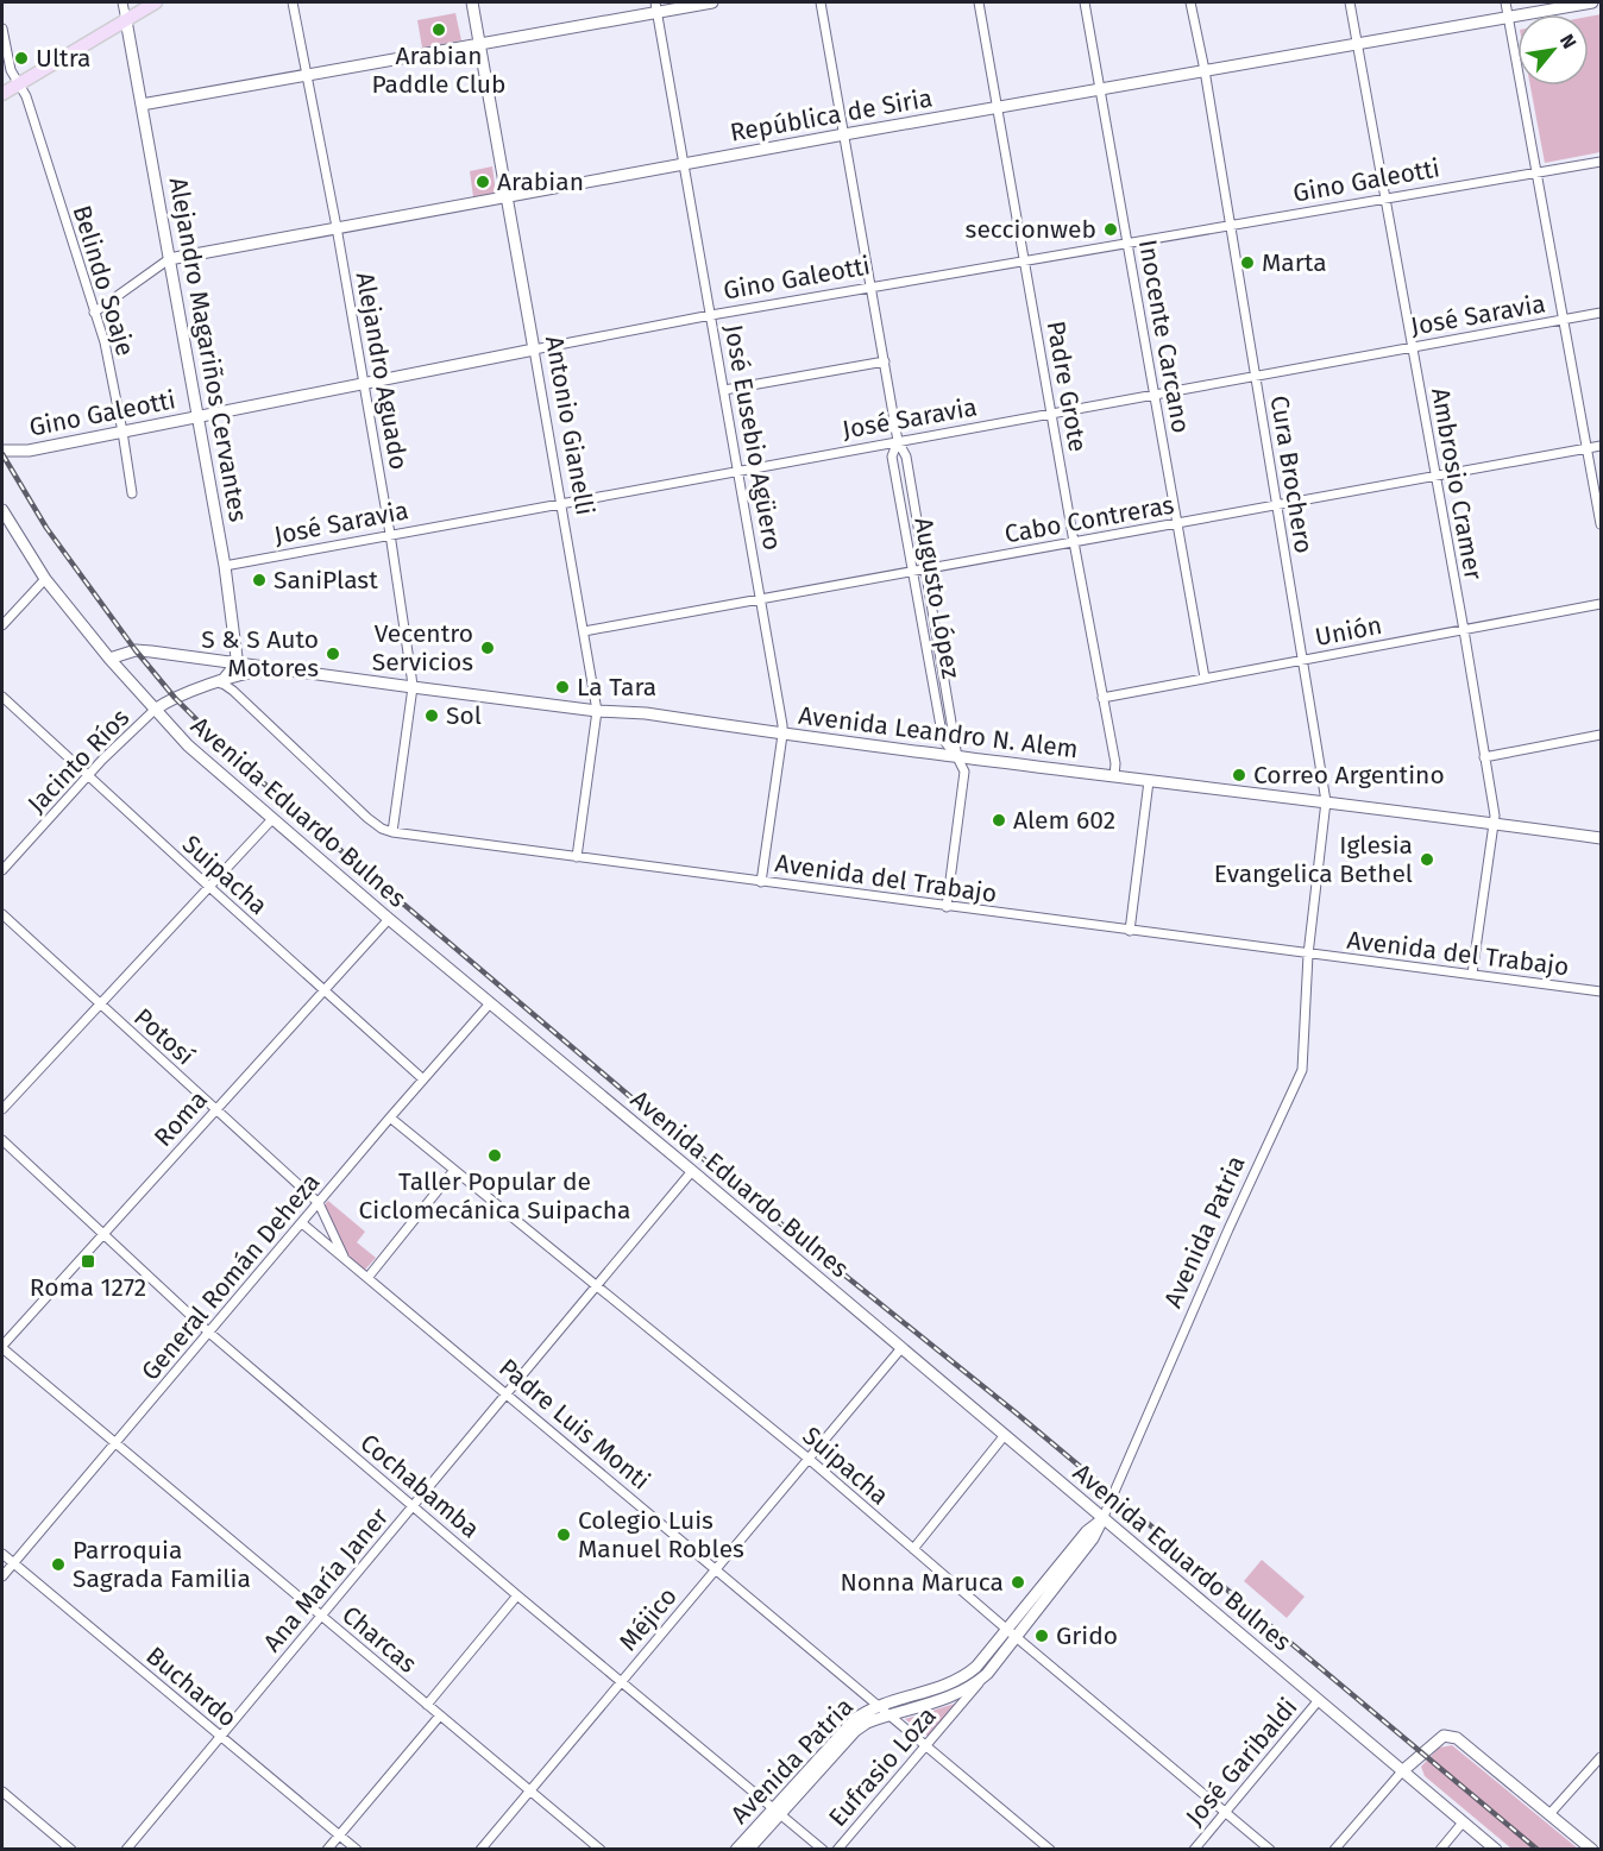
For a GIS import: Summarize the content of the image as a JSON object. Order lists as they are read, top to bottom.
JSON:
{
  "streets": {
    "main road": [
      "República de Siria",
      "Gino Galeotti",
      "Alejandro Magariños Cervantes",
      "Antonio Gianelli",
      "Avenida Leandro N. Alem",
      "Avenida Eduardo Bulnes",
      "Avenida Patria"
    ],
    "street": [
      "Belindo Soaje",
      "José Saravia",
      "Inocente Carcano",
      "Alejandro Aguado",
      "Padre Grote",
      "José Eusebio Agüero",
      "Cura Brochero",
      "Ambrosio Cramer",
      "Cabo Contreras",
      "Augusto López",
      "Unión",
      "Jacinto Ríos",
      "Suipacha",
      "Avenida del Trabajo",
      "Potosí",
      "Roma",
      "General Román Deheza",
      "Padre Luis Monti",
      "Cochabamba",
      "Ana María Janer",
      "Méjico",
      "Charcas",
      "Buchardo",
      "José Garibaldi",
      "Eufrasio Loza"
    ]
  },
  "crossings": [
    ["República de Siria", "Belindo Soaje"],
    ["República de Siria", "Inocente Carcano"],
    ["República de Siria", "Alejandro Magariños Cervantes"],
    ["República de Siria", "Alejandro Aguado"],
    ["República de Siria", "Padre Grote"],
    ["República de Siria", "Antonio Gianelli"],
    ["República de Siria", "José Eusebio Agüero"],
    ["República de Siria", "Cura Brochero"],
    ["República de Siria", "Ambrosio Cramer"],
    ["República de Siria", "Augusto López"],
    ["Gino Galeotti", "Belindo Soaje"],
    ["Gino Galeotti", "Inocente Carcano"],
    ["Gino Galeotti", "Alejandro Magariños Cervantes"],
    ["Gino Galeotti", "Alejandro Aguado"],
    ["Gino Galeotti", "Padre Grote"],
    ["Gino Galeotti", "Antonio Gianelli"],
    ["Gino Galeotti", "José Eusebio Agüero"],
    ["Gino Galeotti", "Cura Brochero"],
    ["Gino Galeotti", "Ambrosio Cramer"],
    ["Gino Galeotti", "Augusto López"],
    ["José Saravia", "Inocente Carcano"],
    ["José Saravia", "Alejandro Magariños Cervantes"],
    ["José Saravia", "Alejandro Aguado"],
    ["José Saravia", "Padre Grote"],
    ["José Saravia", "Antonio Gianelli"],
    ["José Saravia", "José Eusebio Agüero"],
    ["José Saravia", "Cura Brochero"],
    ["José Saravia", "Ambrosio Cramer"],
    ["José Saravia", "Augusto López"],
    ["Inocente Carcano", "Cabo Contreras"],
    ["Inocente Carcano", "Unión"],
    ["Alejandro Magariños Cervantes", "Avenida Leandro N. Alem"],
    ["Alejandro Aguado", "Avenida Leandro N. Alem"],
    ["Alejandro Aguado", "Avenida del Trabajo"],
    ["Padre Grote", "Cabo Contreras"],
    ["Padre Grote", "Unión"],
    ["Padre Grote", "Avenida Leandro N. Alem"],
    ["Antonio Gianelli", "Cabo Contreras"],
    ["Antonio Gianelli", "Avenida Leandro N. Alem"],
    ["Antonio Gianelli", "Avenida del Trabajo"],
    ["José Eusebio Agüero", "Cabo Contreras"],
    ["José Eusebio Agüero", "Avenida Leandro N. Alem"],
    ["José Eusebio Agüero", "Avenida del Trabajo"],
    ["Cura Brochero", "Cabo Contreras"],
    ["Cura Brochero", "Unión"],
    ["Cura Brochero", "Avenida Leandro N. Alem"],
    ["Cura Brochero", "Avenida del Trabajo"],
    ["Cura Brochero", "Avenida Patria"],
    ["Ambrosio Cramer", "Cabo Contreras"],
    ["Ambrosio Cramer", "Unión"],
    ["Ambrosio Cramer", "Avenida Leandro N. Alem"],
    ["Ambrosio Cramer", "Avenida del Trabajo"],
    ["Cabo Contreras", "Augusto López"],
    ["Augusto López", "Avenida Leandro N. Alem"],
    ["Augusto López", "Avenida del Trabajo"],
    ["Avenida Leandro N. Alem", "Jacinto Ríos"],
    ["Avenida Leandro N. Alem", "Avenida Eduardo Bulnes"],
    ["Avenida Leandro N. Alem", "Avenida del Trabajo"],
    ["Jacinto Ríos", "Avenida Eduardo Bulnes"],
    ["Jacinto Ríos", "Suipacha"],
    ["Avenida Eduardo Bulnes", "Roma"],
    ["Avenida Eduardo Bulnes", "Avenida Patria"],
    ["Avenida Eduardo Bulnes", "General Román Deheza"],
    ["Avenida Eduardo Bulnes", "Ana María Janer"],
    ["Avenida Eduardo Bulnes", "Méjico"],
    ["Avenida Eduardo Bulnes", "José Garibaldi"],
    ["Suipacha", "Roma"],
    ["Suipacha", "Avenida Patria"],
    ["Suipacha", "General Román Deheza"],
    ["Suipacha", "Ana María Janer"],
    ["Suipacha", "Méjico"],
    ["Suipacha", "José Garibaldi"],
    ["Avenida del Trabajo", "Avenida Patria"],
    ["Potosí", "Roma"],
    ["Potosí", "General Román Deheza"],
    ["Potosí", "Padre Luis Monti"],
    ["Roma", "Cochabamba"],
    ["Roma", "Charcas"],
    ["Avenida Patria", "Padre Luis Monti"],
    ["Avenida Patria", "Cochabamba"],
    ["Avenida Patria", "Eufrasio Loza"],
    ["General Román Deheza", "Padre Luis Monti"],
    ["General Román Deheza", "Cochabamba"],
    ["General Román Deheza", "Charcas"],
    ["General Román Deheza", "Buchardo"],
    ["Padre Luis Monti", "Ana María Janer"],
    ["Padre Luis Monti", "Méjico"],
    ["Padre Luis Monti", "Eufrasio Loza"],
    ["Cochabamba", "Ana María Janer"],
    ["Cochabamba", "Méjico"],
    ["Ana María Janer", "Charcas"],
    ["Ana María Janer", "Buchardo"],
    ["Méjico", "Charcas"]
  ],
  "places": {
    "other": [
      "Arabian Paddle Club",
      "Ultra",
      "Arabian",
      "seccionweb",
      "Marta",
      "SaniPlast",
      "Vecentro Servicios",
      "S & S Auto Motores",
      "La Tara",
      "Sol",
      "Correo Argentino",
      "Alem 602",
      "Iglesia Evangelica Bethel",
      "Taller Popular de Ciclomecánica Suipacha",
      "Colegio Luis Manuel Robles",
      "Parroquia Sagrada Familia",
      "Nonna Maruca",
      "Grido"
    ],
    "transit": ["Roma 1272"]
  },
  "north": "top right"
}
